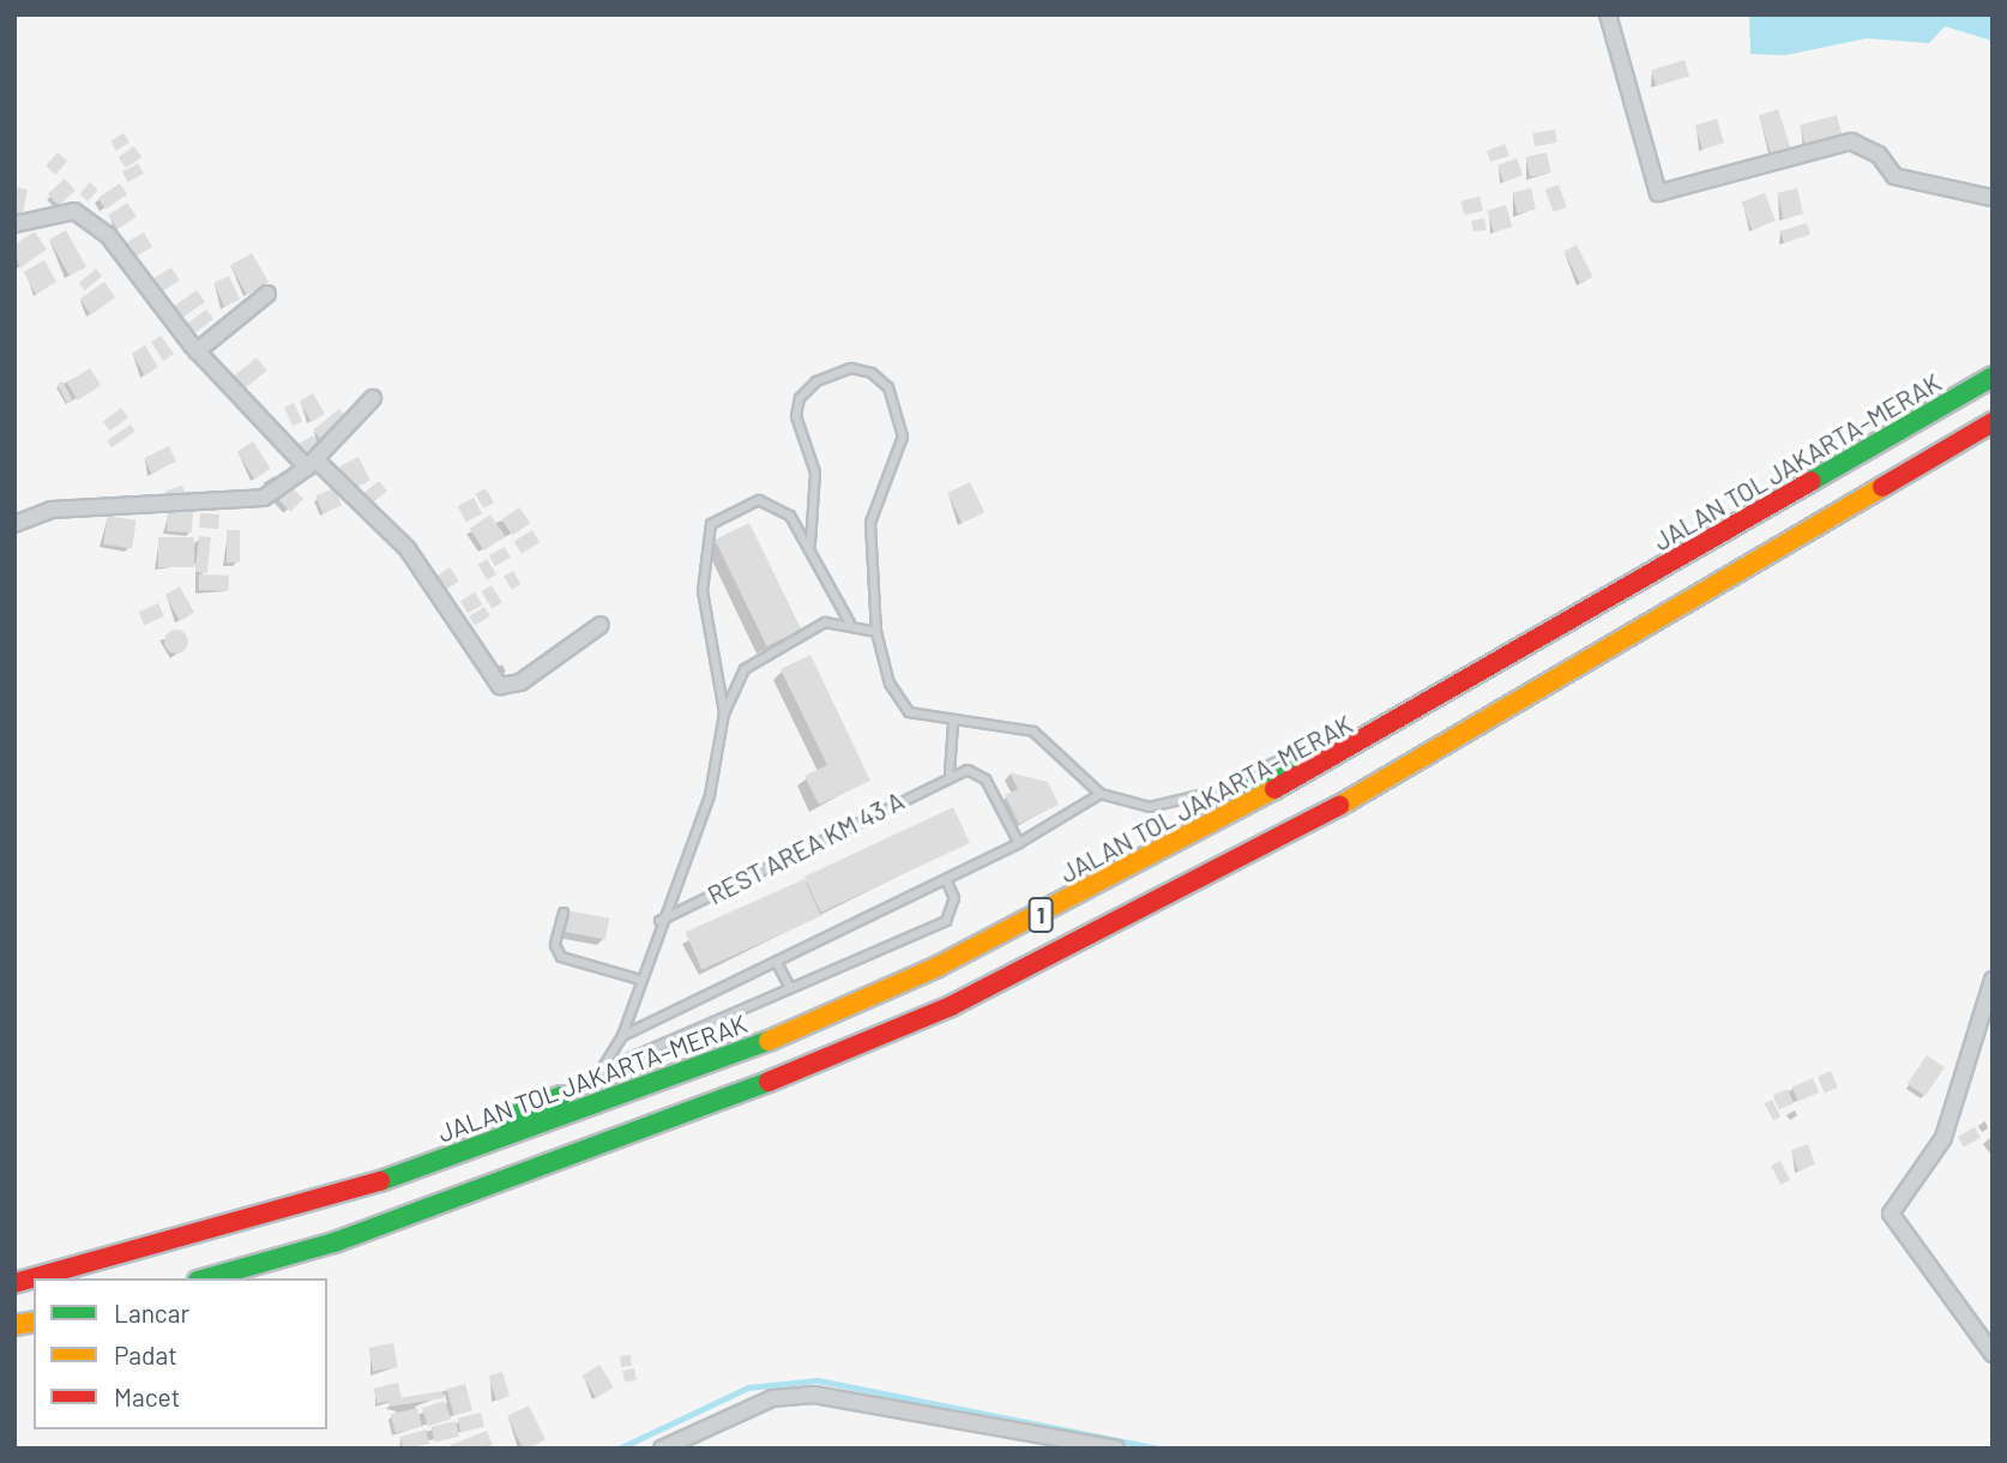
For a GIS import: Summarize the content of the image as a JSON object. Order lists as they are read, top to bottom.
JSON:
{
  "streets": {
    "highway": ["JALAN TOL JAKARTA–MERAK", "1"],
    "lane": ["REST AREA KM 43 A"]
  },
  "legend": ["Lancar", "Padat", "Macet"]
}
